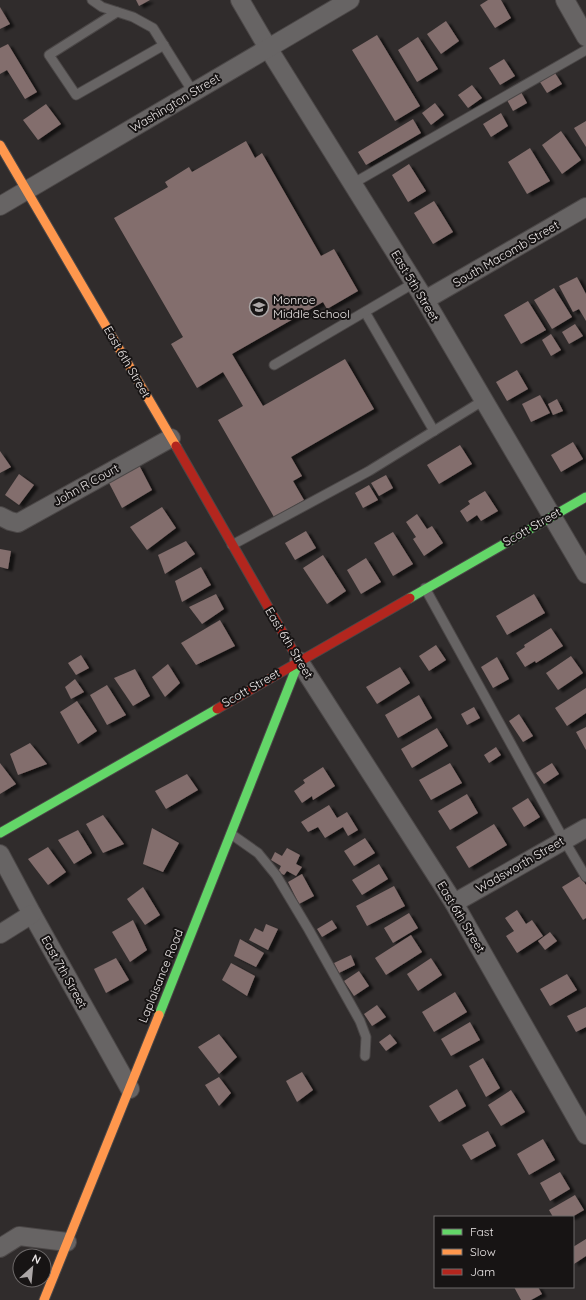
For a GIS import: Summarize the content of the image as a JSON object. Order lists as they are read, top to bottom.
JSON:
{
  "streets": {
    "street": [
      "Washington Street",
      "South Macomb Street",
      "East 5th Street",
      "East 6th Street",
      "John R Court",
      "Scott Street",
      "Wadsworth Street",
      "East 7th Street",
      "Laplaisance Road"
    ]
  },
  "crossings": [
    ["Washington Street", "East 5th Street"],
    ["Washington Street", "East 6th Street"],
    ["South Macomb Street", "East 5th Street"],
    ["East 5th Street", "Scott Street"],
    ["East 6th Street", "John R Court"],
    ["East 6th Street", "Scott Street"],
    ["East 6th Street", "Wadsworth Street"],
    ["East 6th Street", "Laplaisance Road"],
    ["Scott Street", "Laplaisance Road"],
    ["East 7th Street", "Laplaisance Road"]
  ],
  "places": {
    "school or university": ["Monroe Middle School"]
  },
  "legend": ["Fast", "Slow", "Jam"],
  "north": "top right"
}
